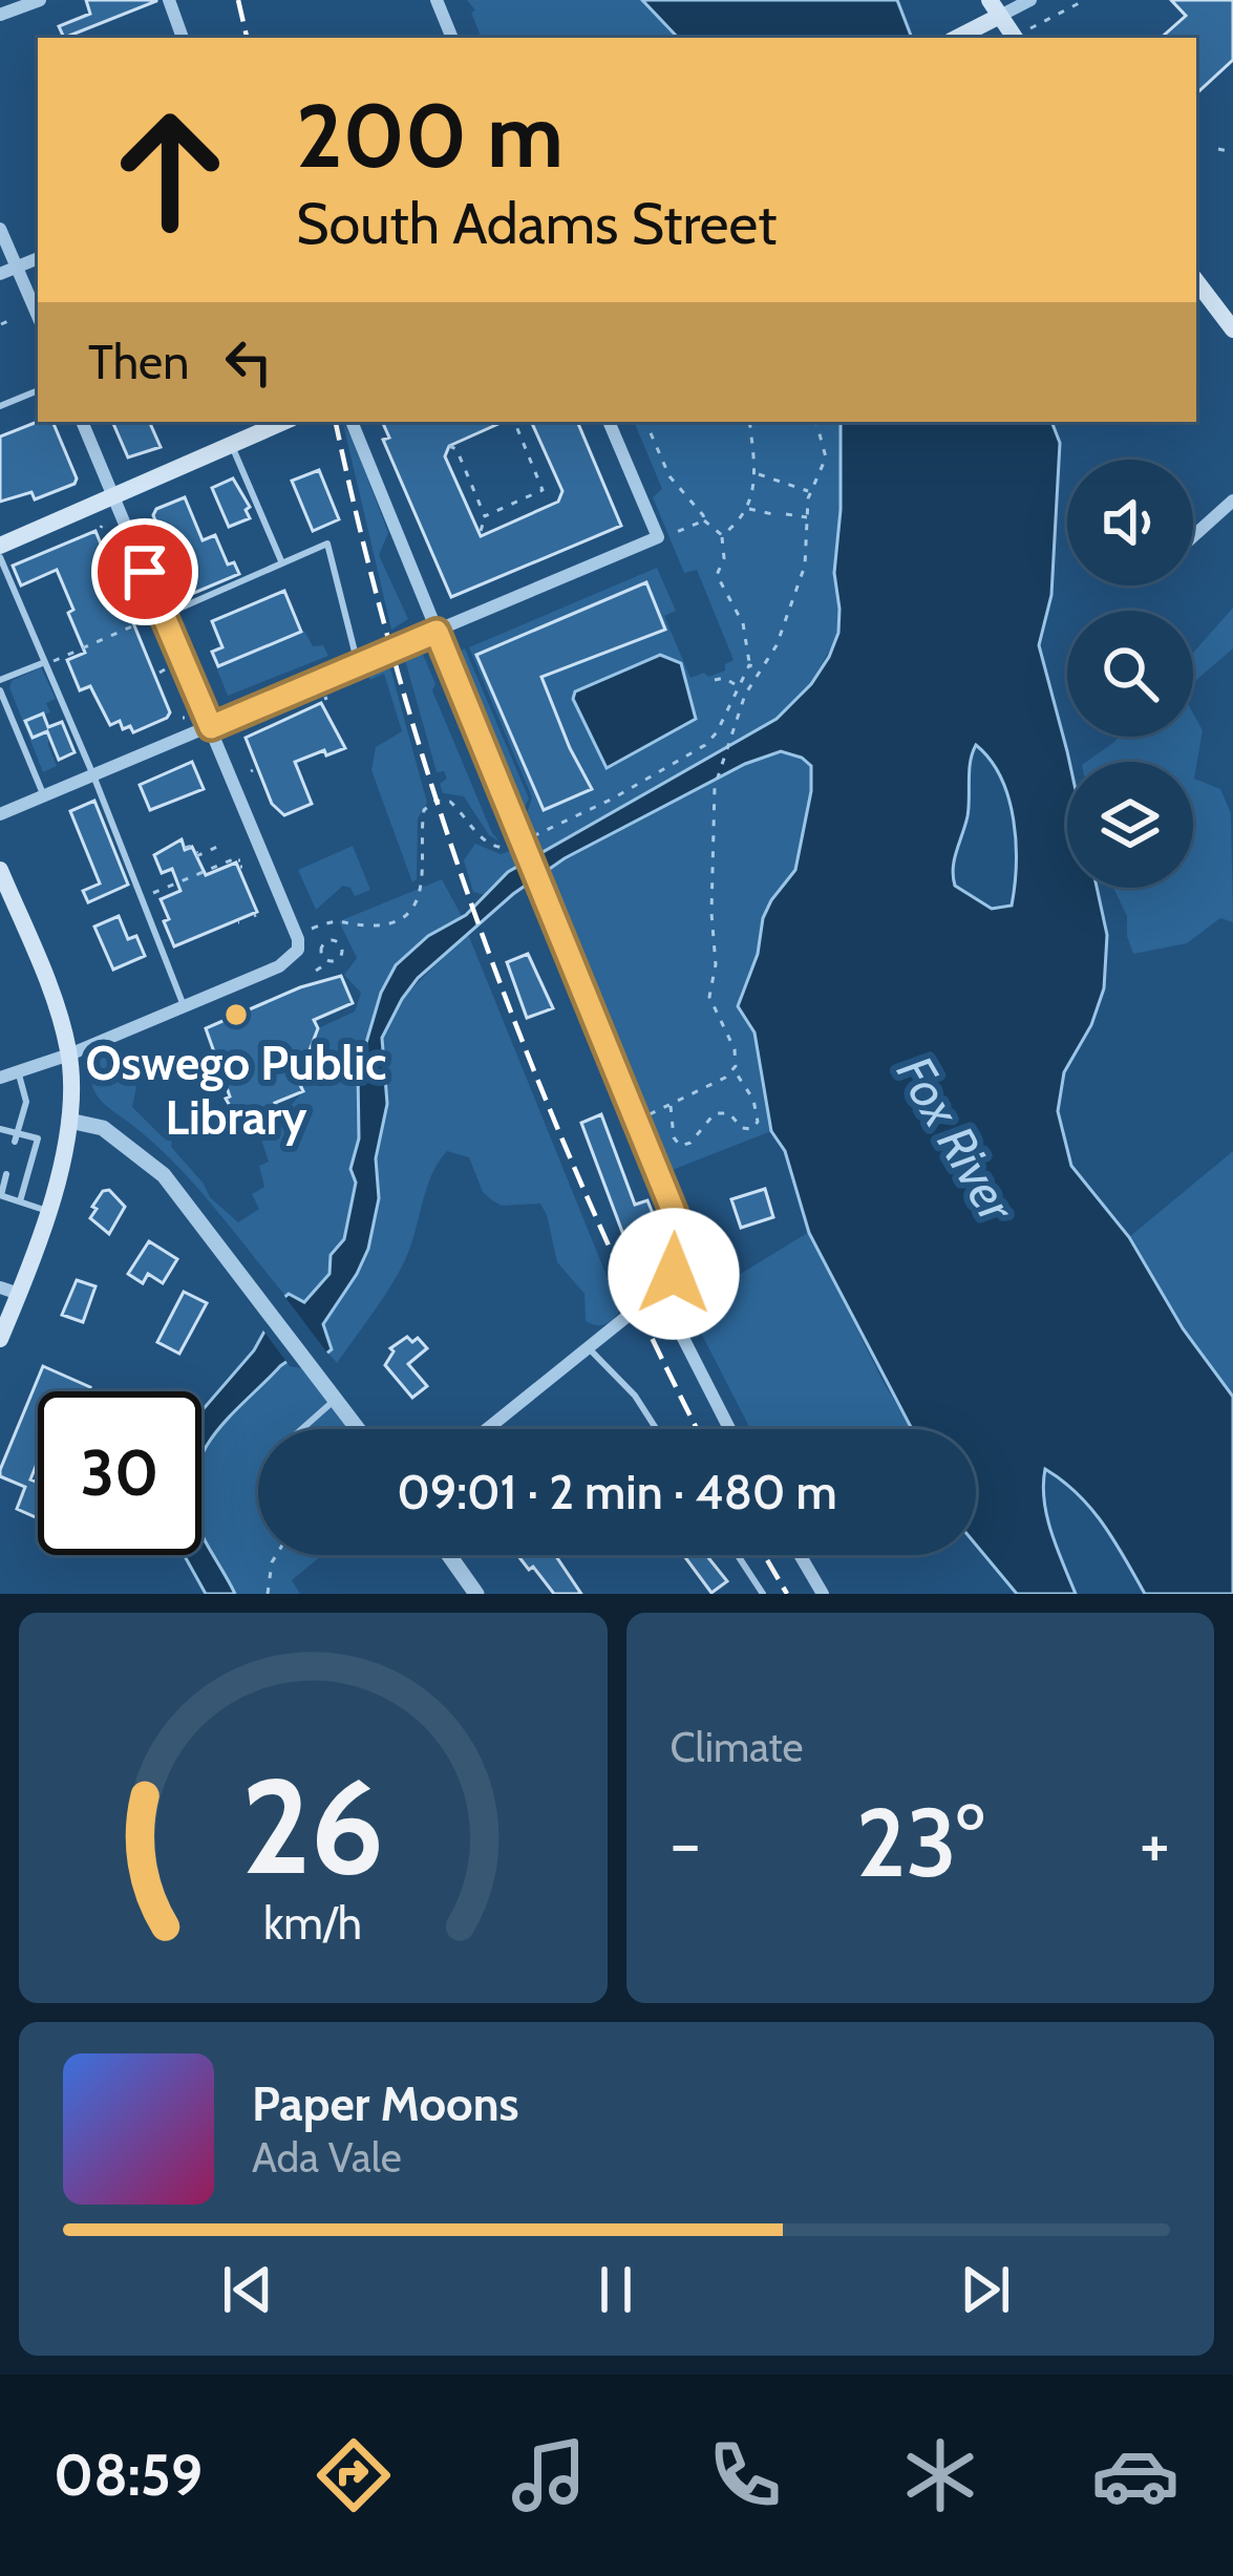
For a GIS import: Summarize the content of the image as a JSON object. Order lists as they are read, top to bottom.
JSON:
{
  "water": ["Fox River"],
  "places": ["Oswego Public Library"],
  "page": {
    "turn": ["200 m", "South Adams Street"],
    "then": "Then",
    "limit": "30",
    "trip": "09:01 · 2 min · 480 m",
    "tile": "Climate",
    "heat": ["−", "23°", "+"],
    "song": ["Paper Moons", "Ada Vale"],
    "tabs": "08:59",
    "gauge": ["26", "km/h"]
  }
}
